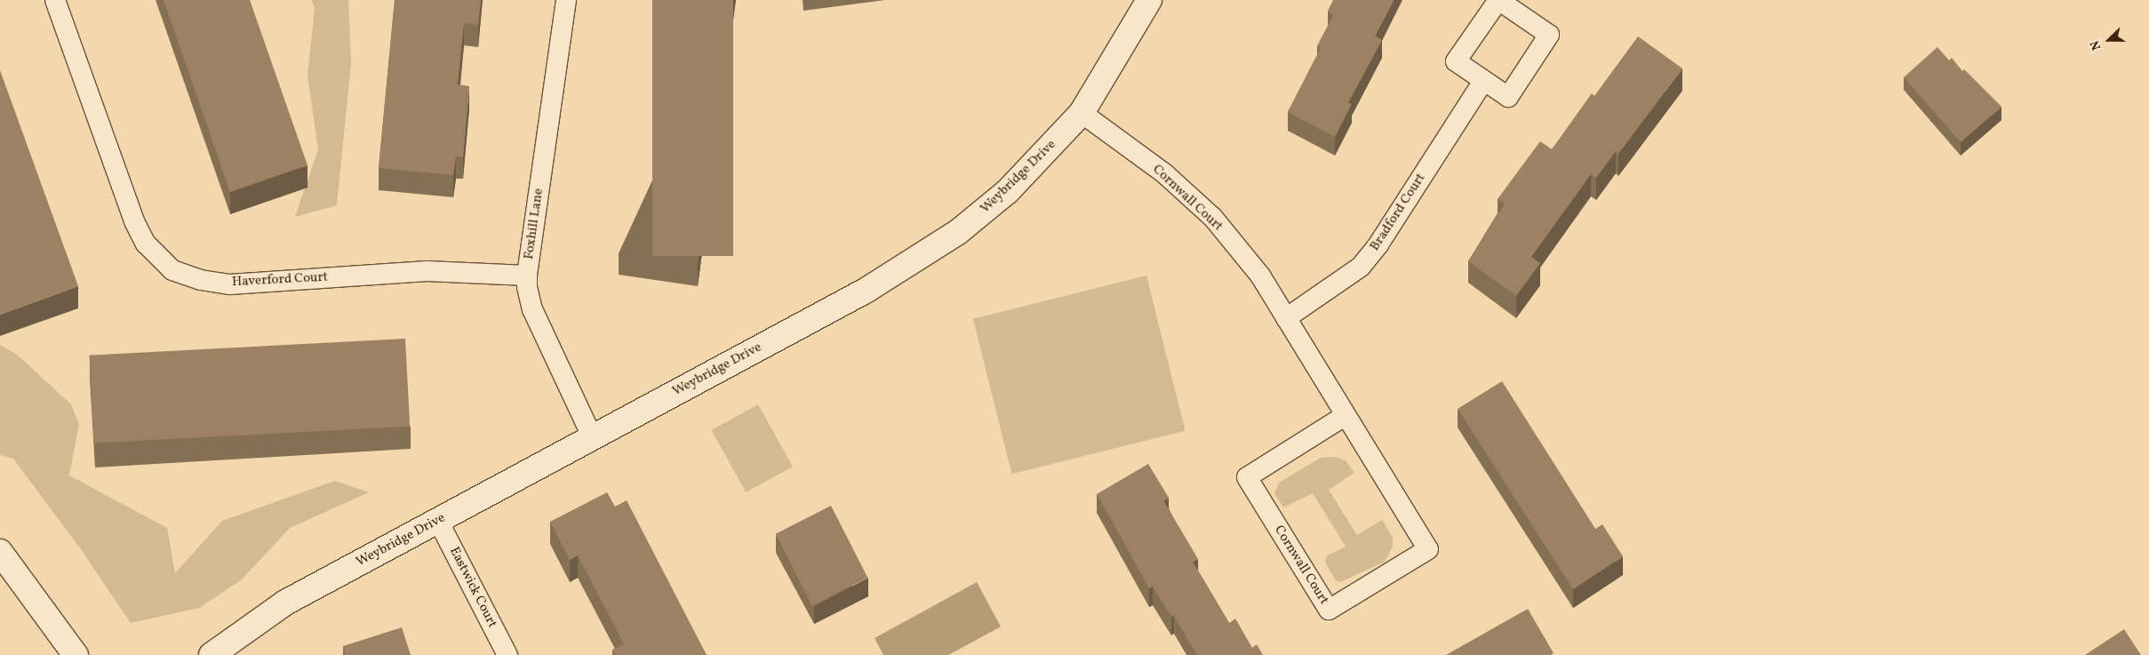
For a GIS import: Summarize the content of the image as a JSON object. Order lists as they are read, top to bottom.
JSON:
{
  "streets": {
    "street": ["Weybridge Drive"],
    "lane": [
      "Cornwall Court",
      "Bradford Court",
      "Foxhill Lane",
      "Haverford Court",
      "Eastwick Court"
    ]
  },
  "crossings": [
    ["Weybridge Drive", "Cornwall Court"],
    ["Weybridge Drive", "Foxhill Lane"],
    ["Weybridge Drive", "Eastwick Court"],
    ["Cornwall Court", "Bradford Court"],
    ["Foxhill Lane", "Haverford Court"]
  ],
  "north": "left"
}
